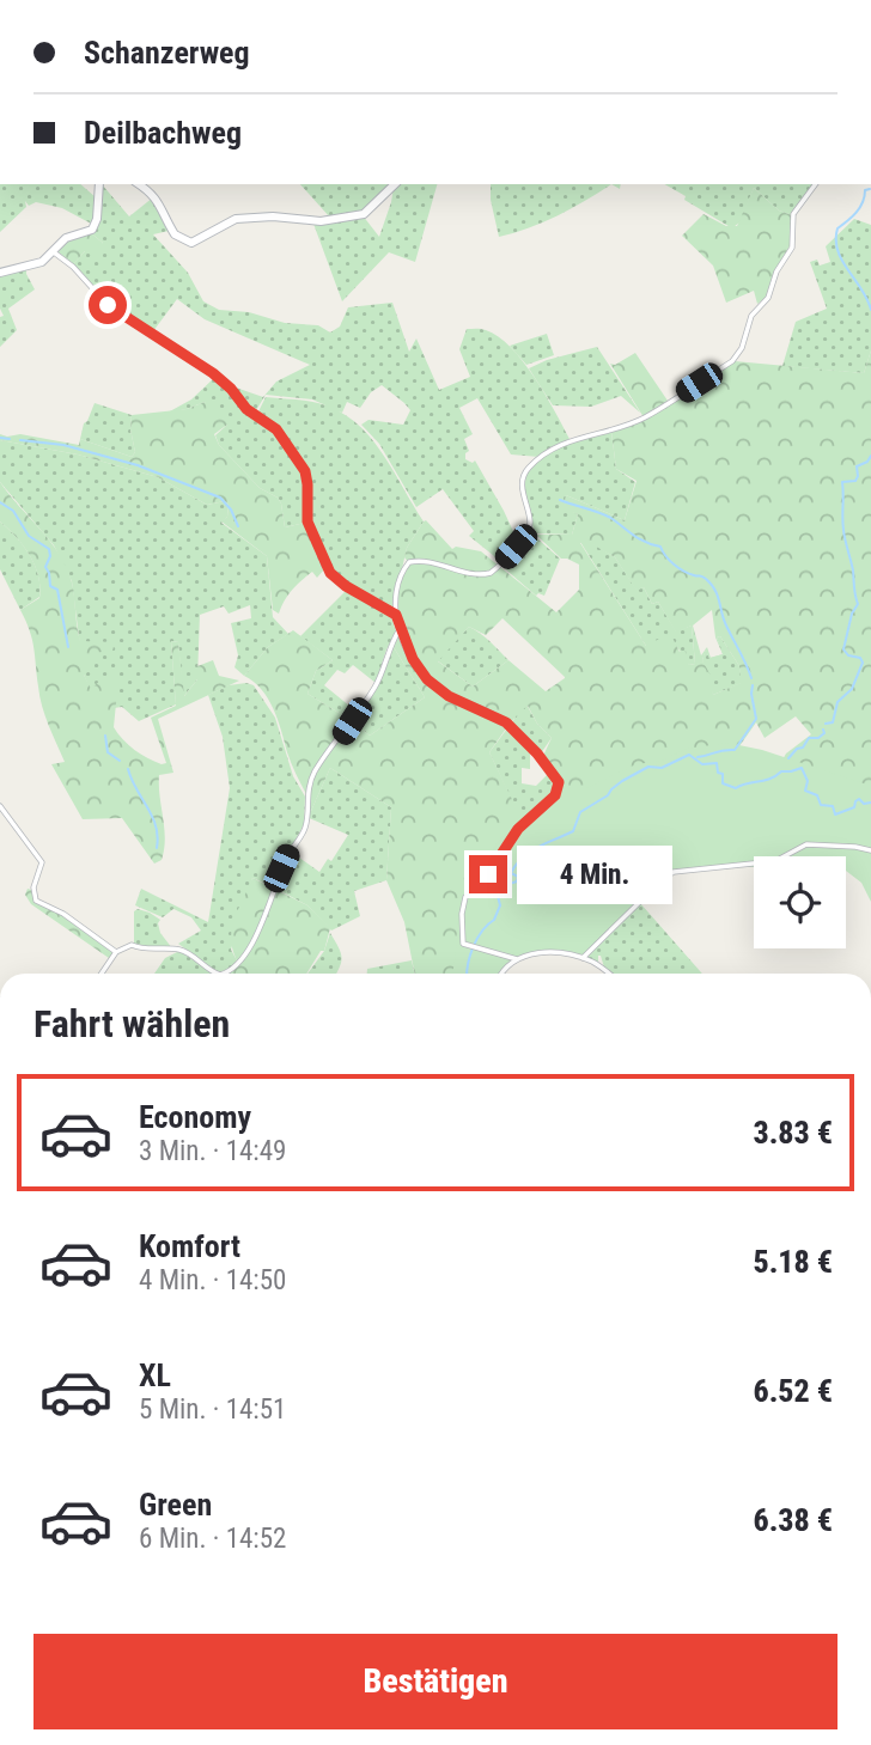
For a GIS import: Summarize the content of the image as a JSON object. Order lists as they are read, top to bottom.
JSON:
{
  "page": {
    "banner": ["Schanzerweg", "Deilbachweg"],
    "bubble": "4 Min.",
    "heading": "Fahrt wählen",
    "list": [
      {
        "name": "Economy",
        "note": "3 Min. · 14:49",
        "value": "3.83 €"
      },
      {
        "name": "Komfort",
        "note": "4 Min. · 14:50",
        "value": "5.18 €"
      },
      {
        "name": "XL",
        "note": "5 Min. · 14:51",
        "value": "6.52 €"
      },
      {
        "name": "Green",
        "note": "6 Min. · 14:52",
        "value": "6.38 €"
      }
    ],
    "buttons": "Bestätigen"
  }
}
